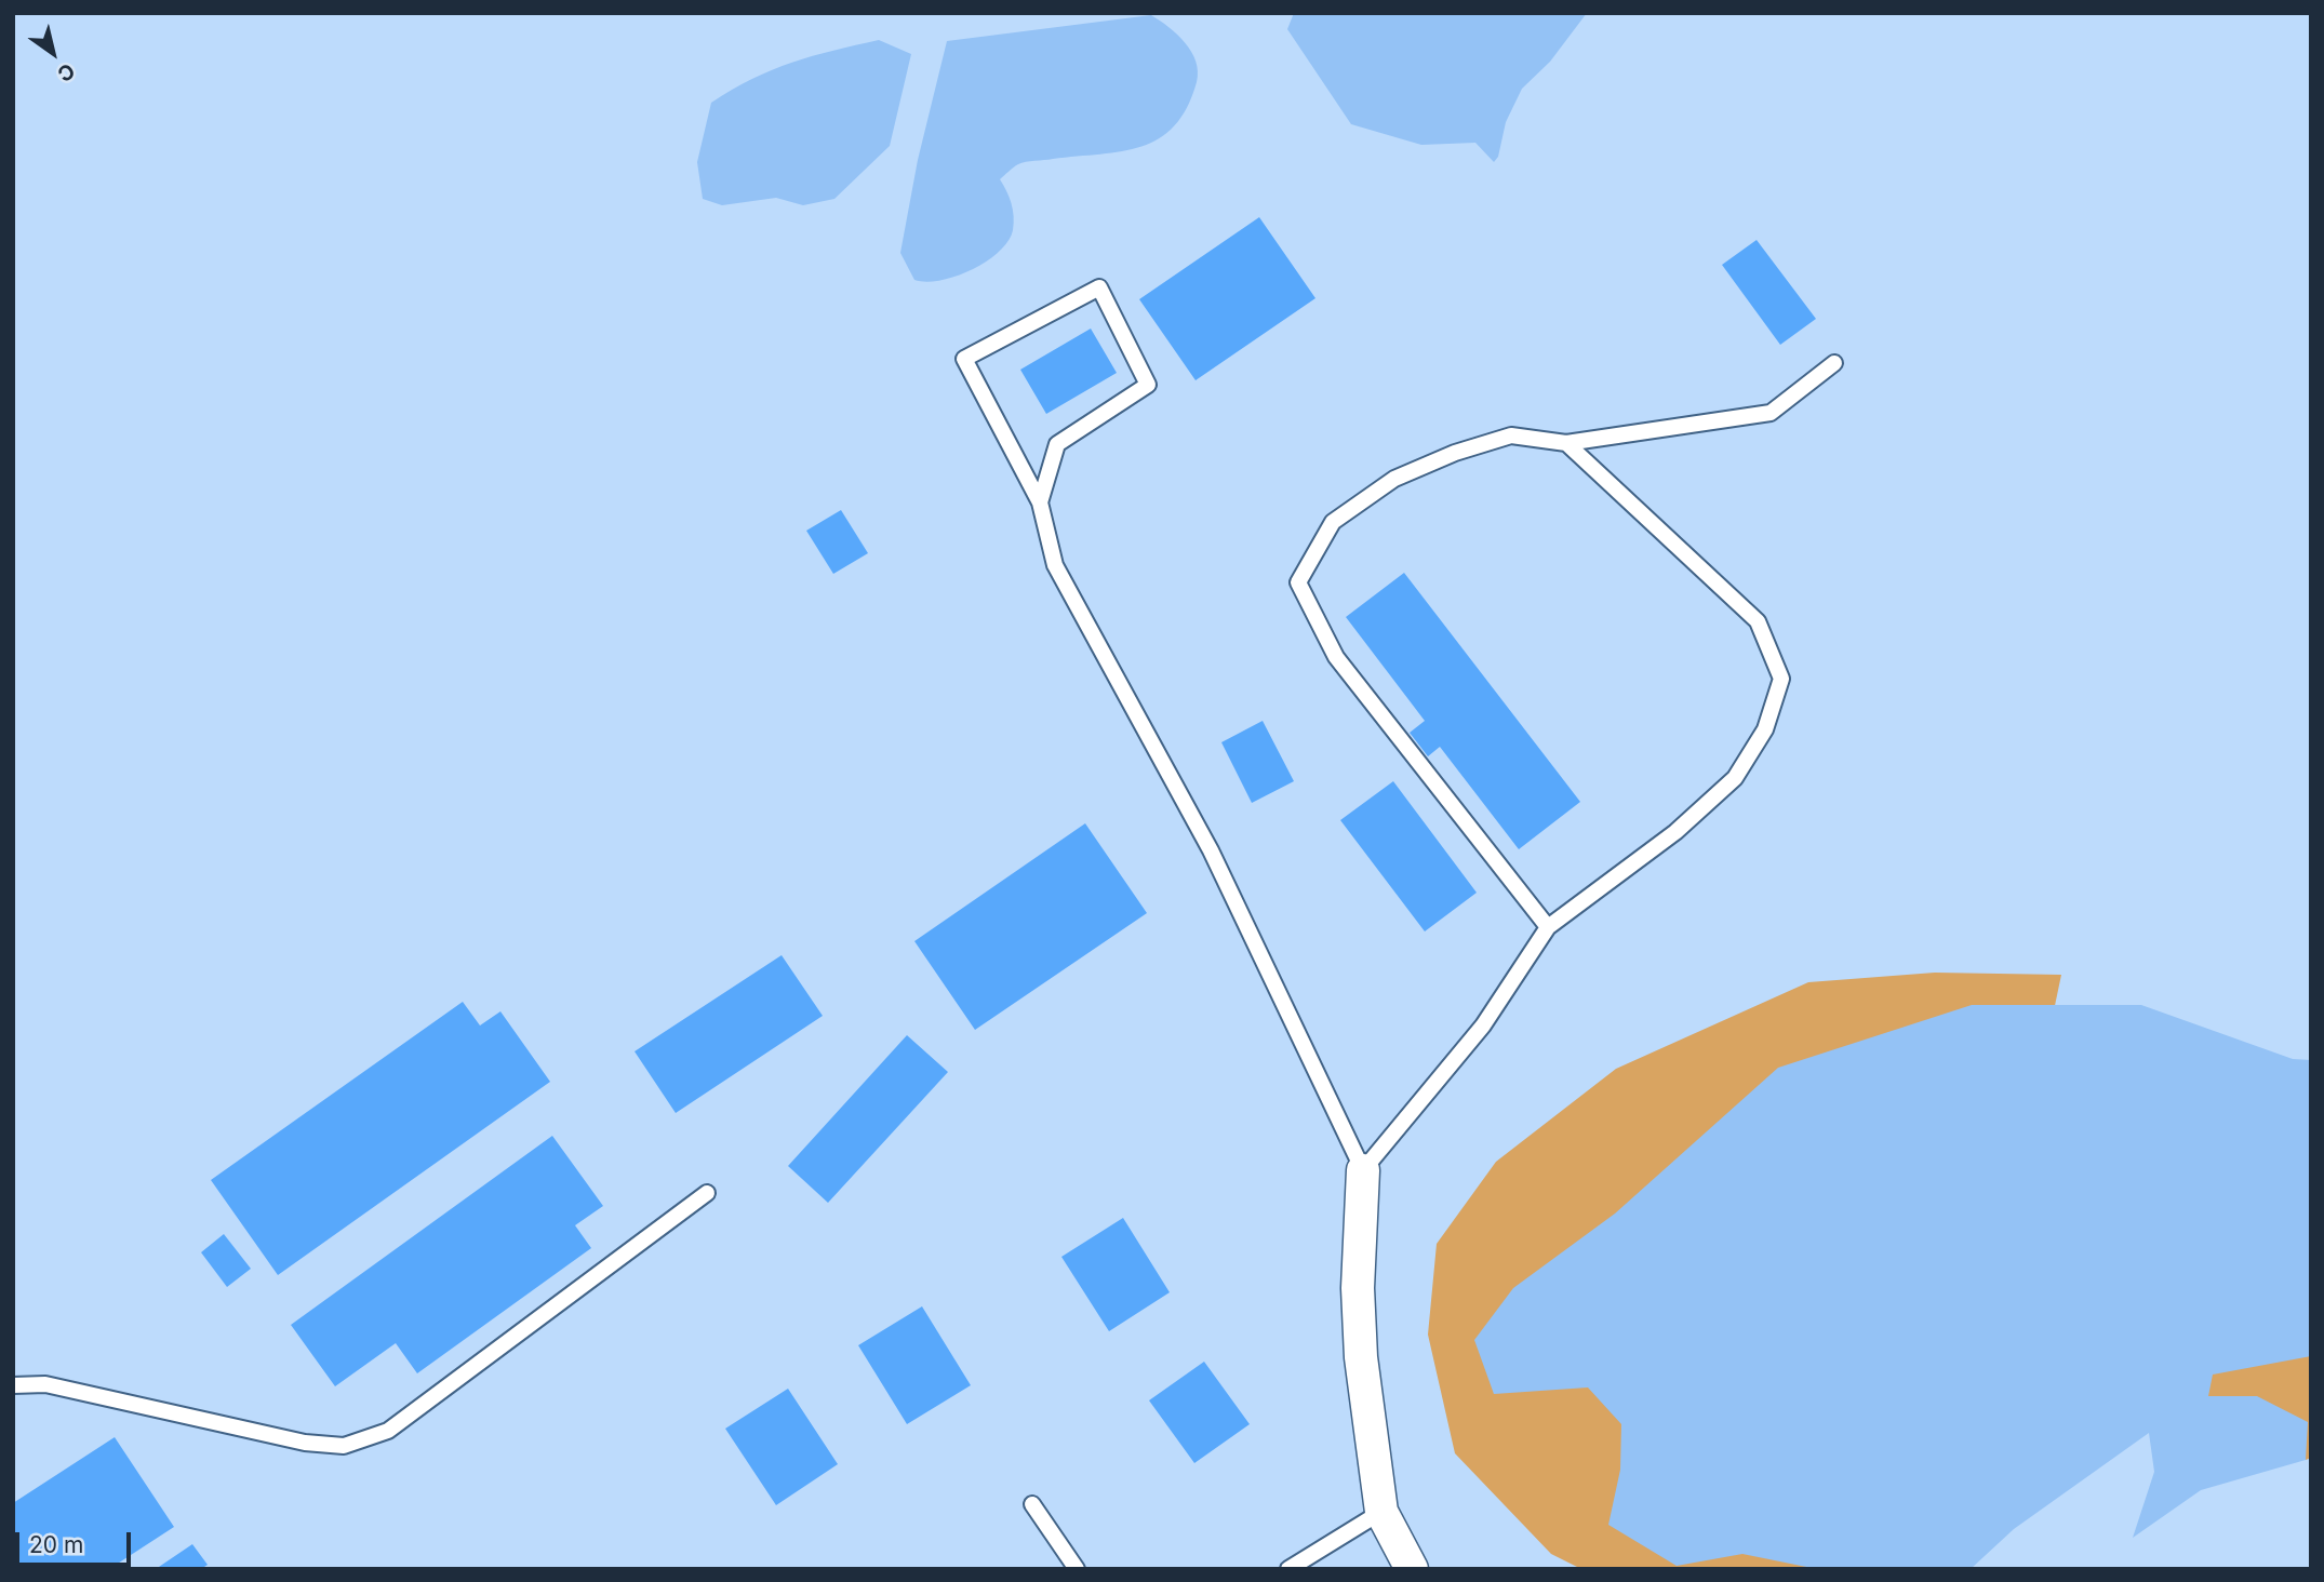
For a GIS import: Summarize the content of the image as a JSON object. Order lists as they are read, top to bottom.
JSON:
{
  "scale_bar": "20 m",
  "north": "bottom right"
}
